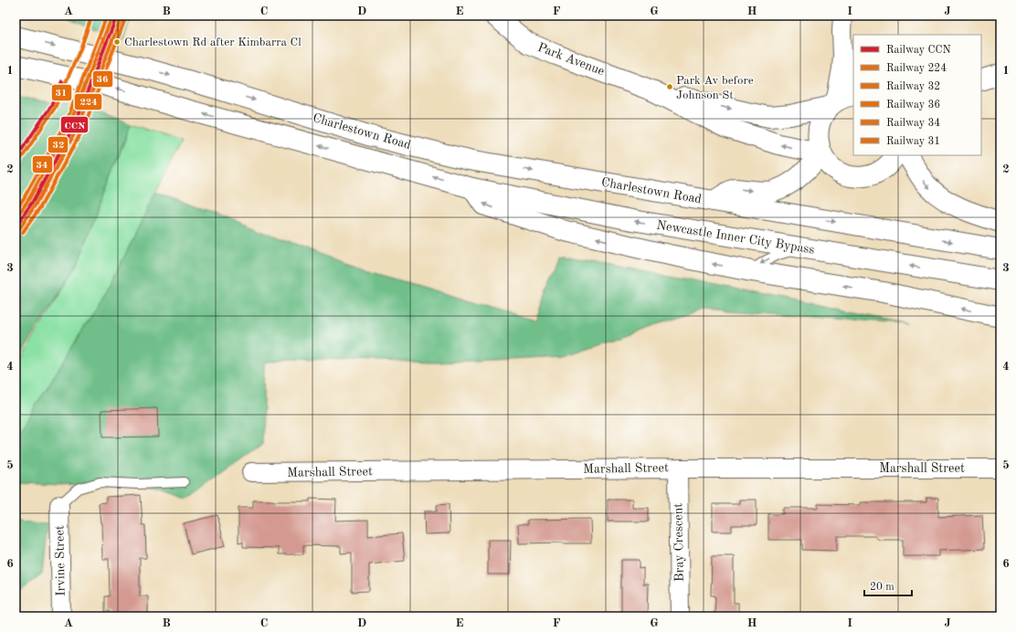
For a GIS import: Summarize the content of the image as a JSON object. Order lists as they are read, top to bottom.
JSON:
{
  "streets": {
    "main road": ["Park Avenue", "Charlestown Road", "Newcastle Inner City Bypass"],
    "street": ["Marshall Street", "Bray Crescent", "Irvine Street"]
  },
  "crossings": [
    ["Charlestown Road", "Newcastle Inner City Bypass"],
    ["Marshall Street", "Bray Crescent"]
  ],
  "places": ["Charlestown Rd after Kimbarra Cl", "Park Av before Johnson St"],
  "lines": [
    "rail line CCN",
    "rail line 32",
    "rail line 34",
    "rail line 224",
    "rail line 31",
    "rail line 36"
  ],
  "legend": [
    "Railway CCN",
    "Railway 224",
    "Railway 32",
    "Railway 36",
    "Railway 34",
    "Railway 31"
  ],
  "scale_bar": "20 m",
  "grid": {
    "columns": [
      "A",
      "B",
      "C",
      "D",
      "E",
      "F",
      "G",
      "H",
      "I",
      "J"
    ],
    "rows": [
      "1",
      "2",
      "3",
      "4",
      "5",
      "6"
    ]
  }
}
